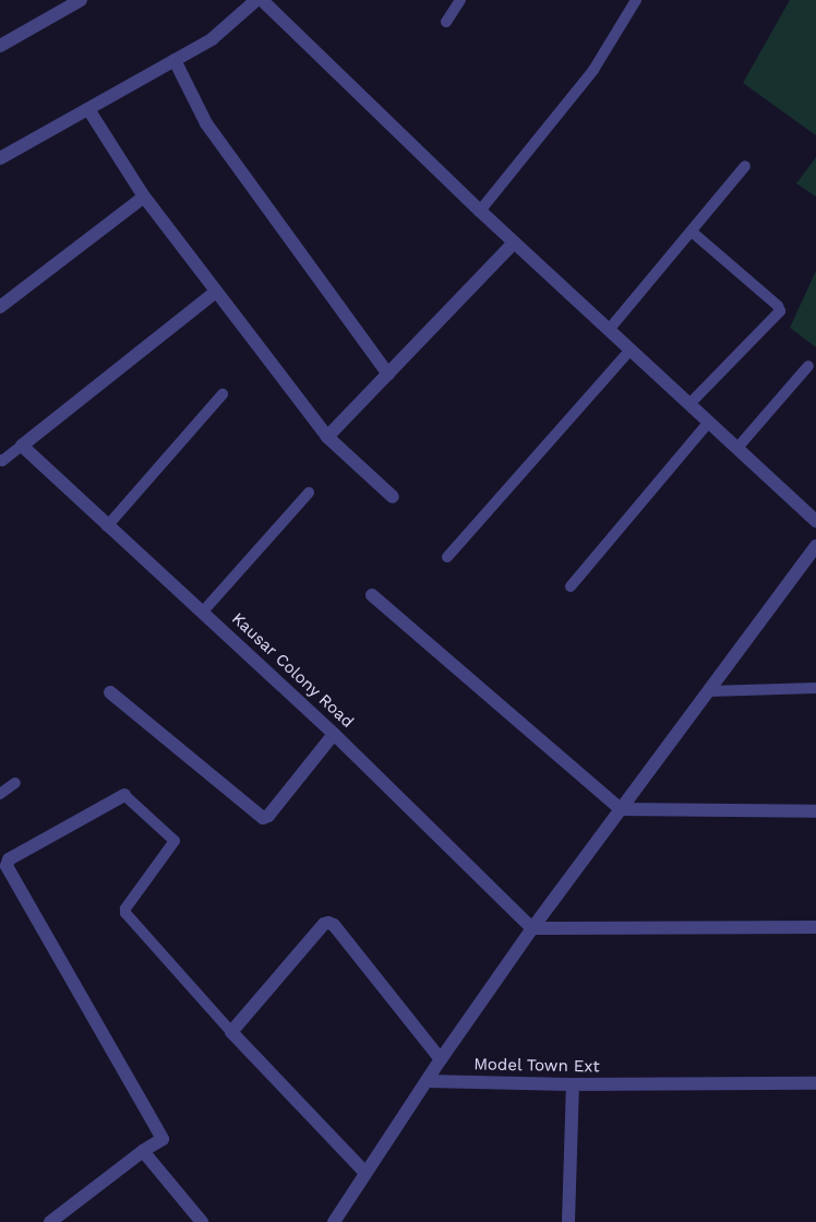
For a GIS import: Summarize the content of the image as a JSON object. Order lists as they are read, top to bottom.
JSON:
{
  "streets": {
    "street": ["Kausar Colony Road", "Model Town Ext"]
  }
}
